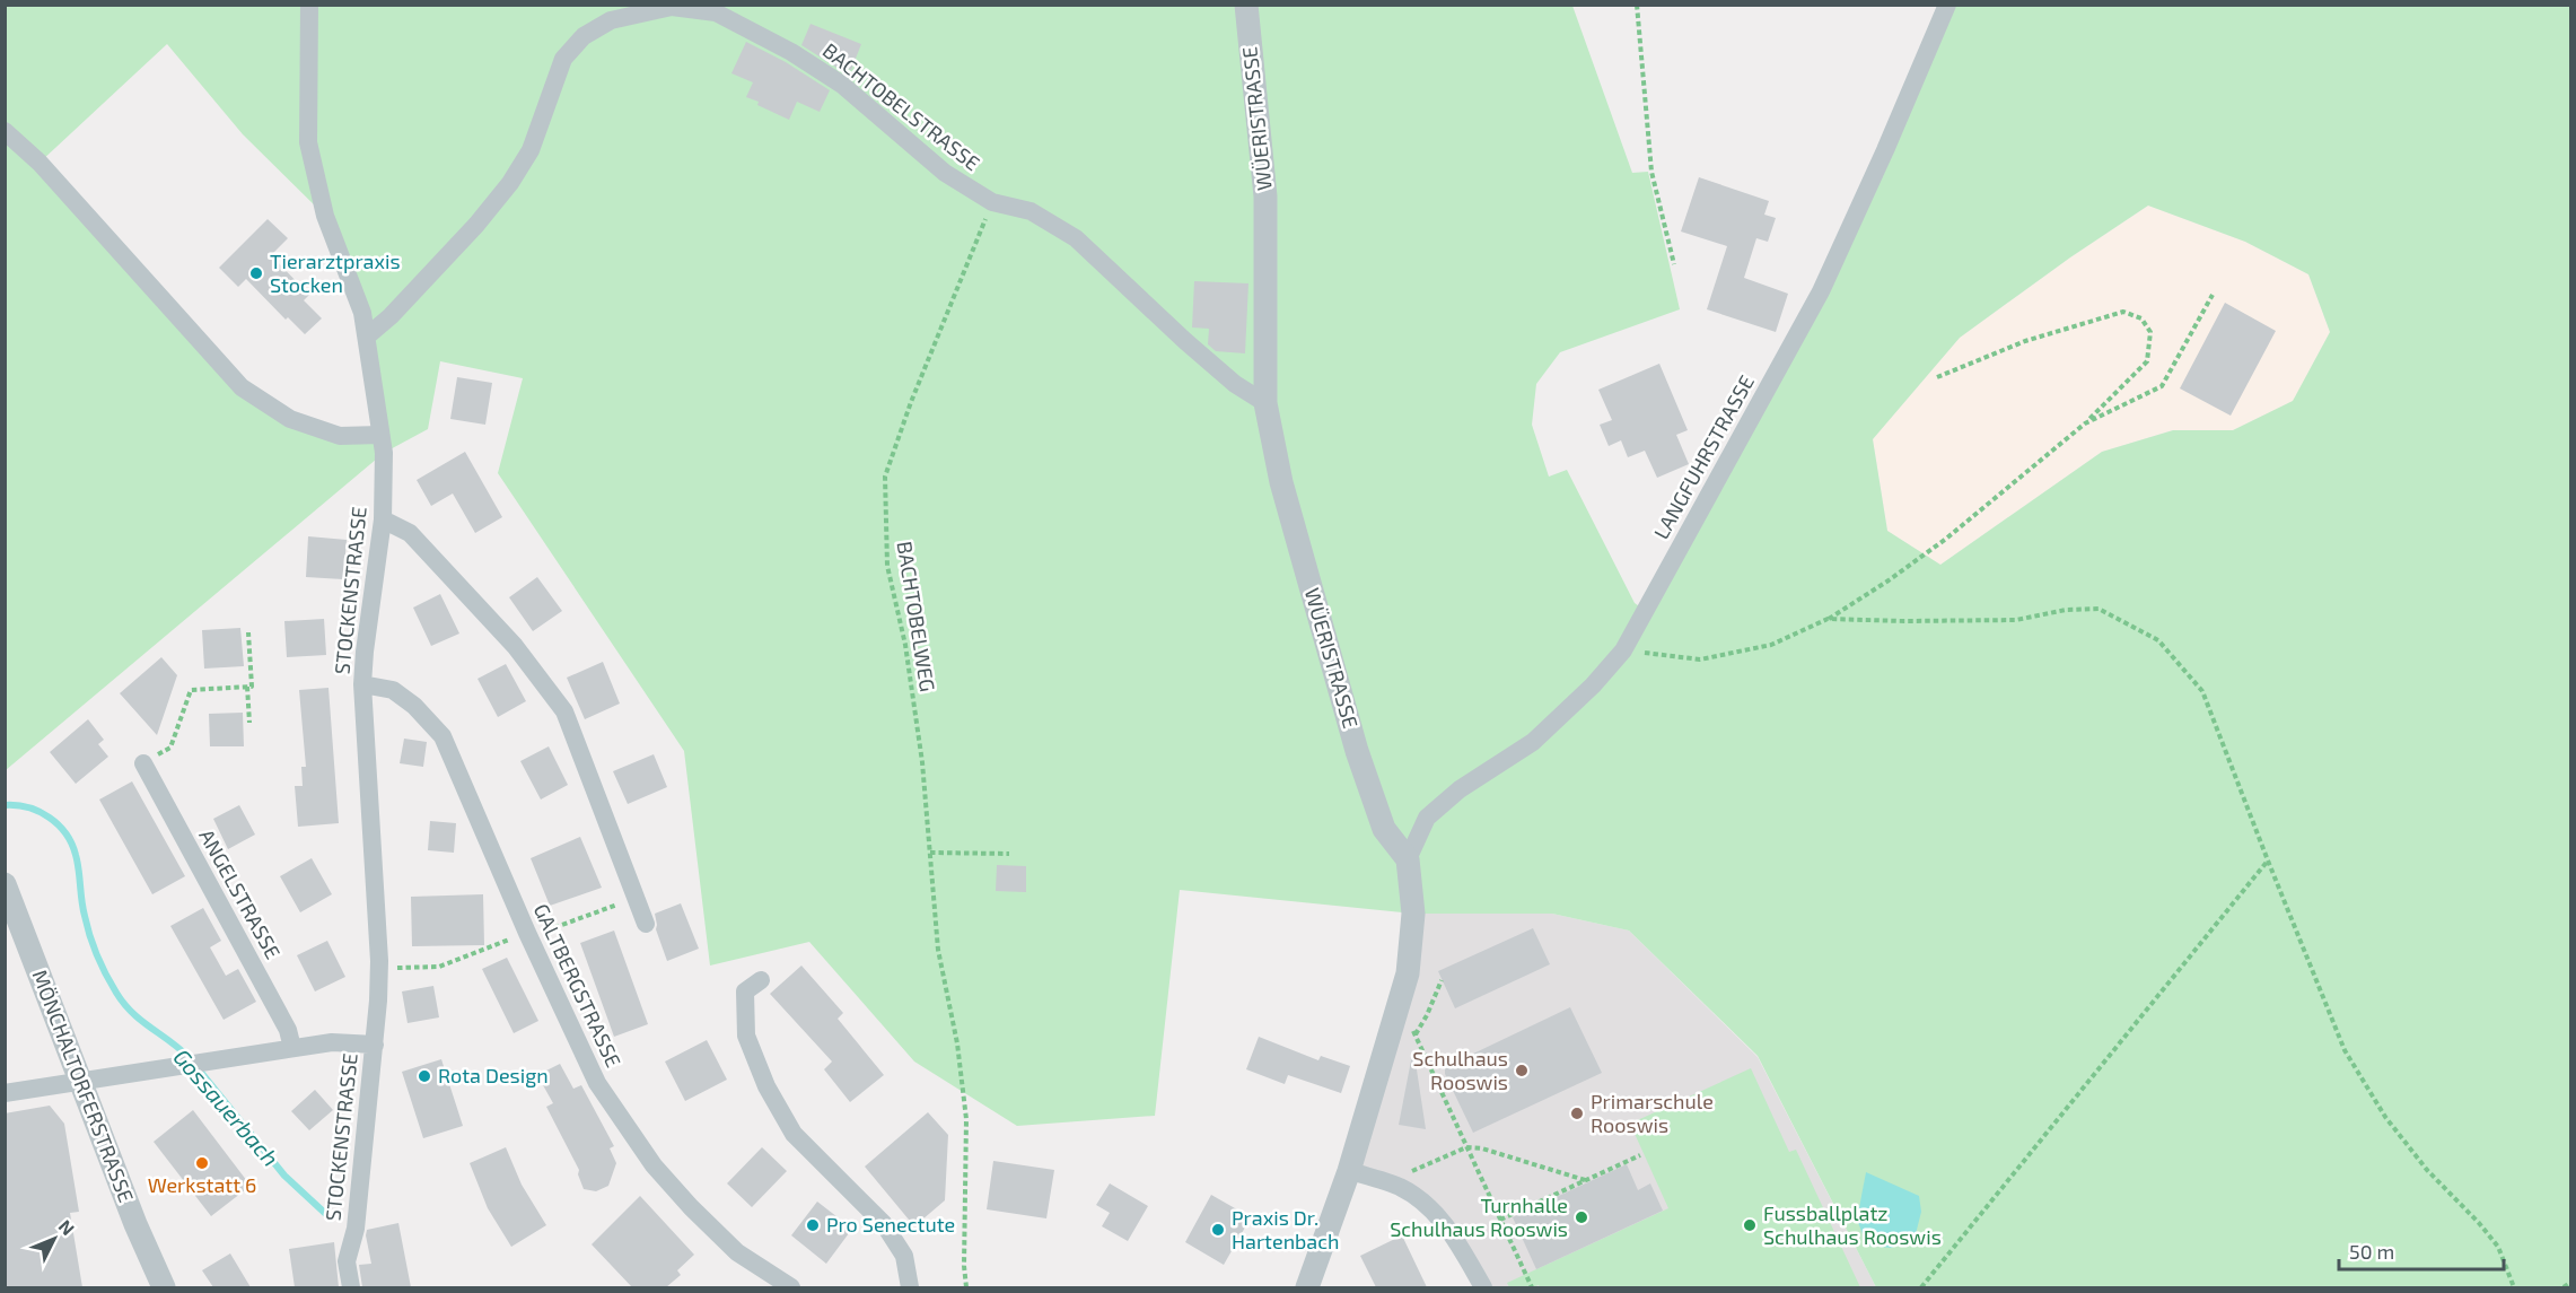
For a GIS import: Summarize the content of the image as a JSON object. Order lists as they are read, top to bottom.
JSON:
{
  "streets": {
    "street": [
      "BACHTOBELSTRASSE",
      "WÜERISTRASSE",
      "LANGFUHRSTRASSE",
      "STOCKENSTRASSE",
      "ANGELSTRASSE",
      "GALTBERGSTRASSE",
      "MÖNCHALTORFERSTRASSE"
    ],
    "path": ["BACHTOBELWEG"]
  },
  "crossings": [
    ["BACHTOBELSTRASSE", "WÜERISTRASSE"],
    ["BACHTOBELSTRASSE", "STOCKENSTRASSE"],
    ["BACHTOBELSTRASSE", "BACHTOBELWEG"],
    ["WÜERISTRASSE", "LANGFUHRSTRASSE"],
    ["STOCKENSTRASSE", "GALTBERGSTRASSE"]
  ],
  "water": ["Gossauerbach"],
  "places": [
    "Tierarztpraxis Stocken",
    "Schulhaus Rooswis",
    "Rota Design",
    "Primarschule Rooswis",
    "Werkstatt 6",
    "Turnhalle Schulhaus Rooswis",
    "Pro Senectute",
    "Fussballplatz Schulhaus Rooswis",
    "Praxis Dr. Hartenbach"
  ],
  "scale_bar": "50 m",
  "north": "top right"
}
